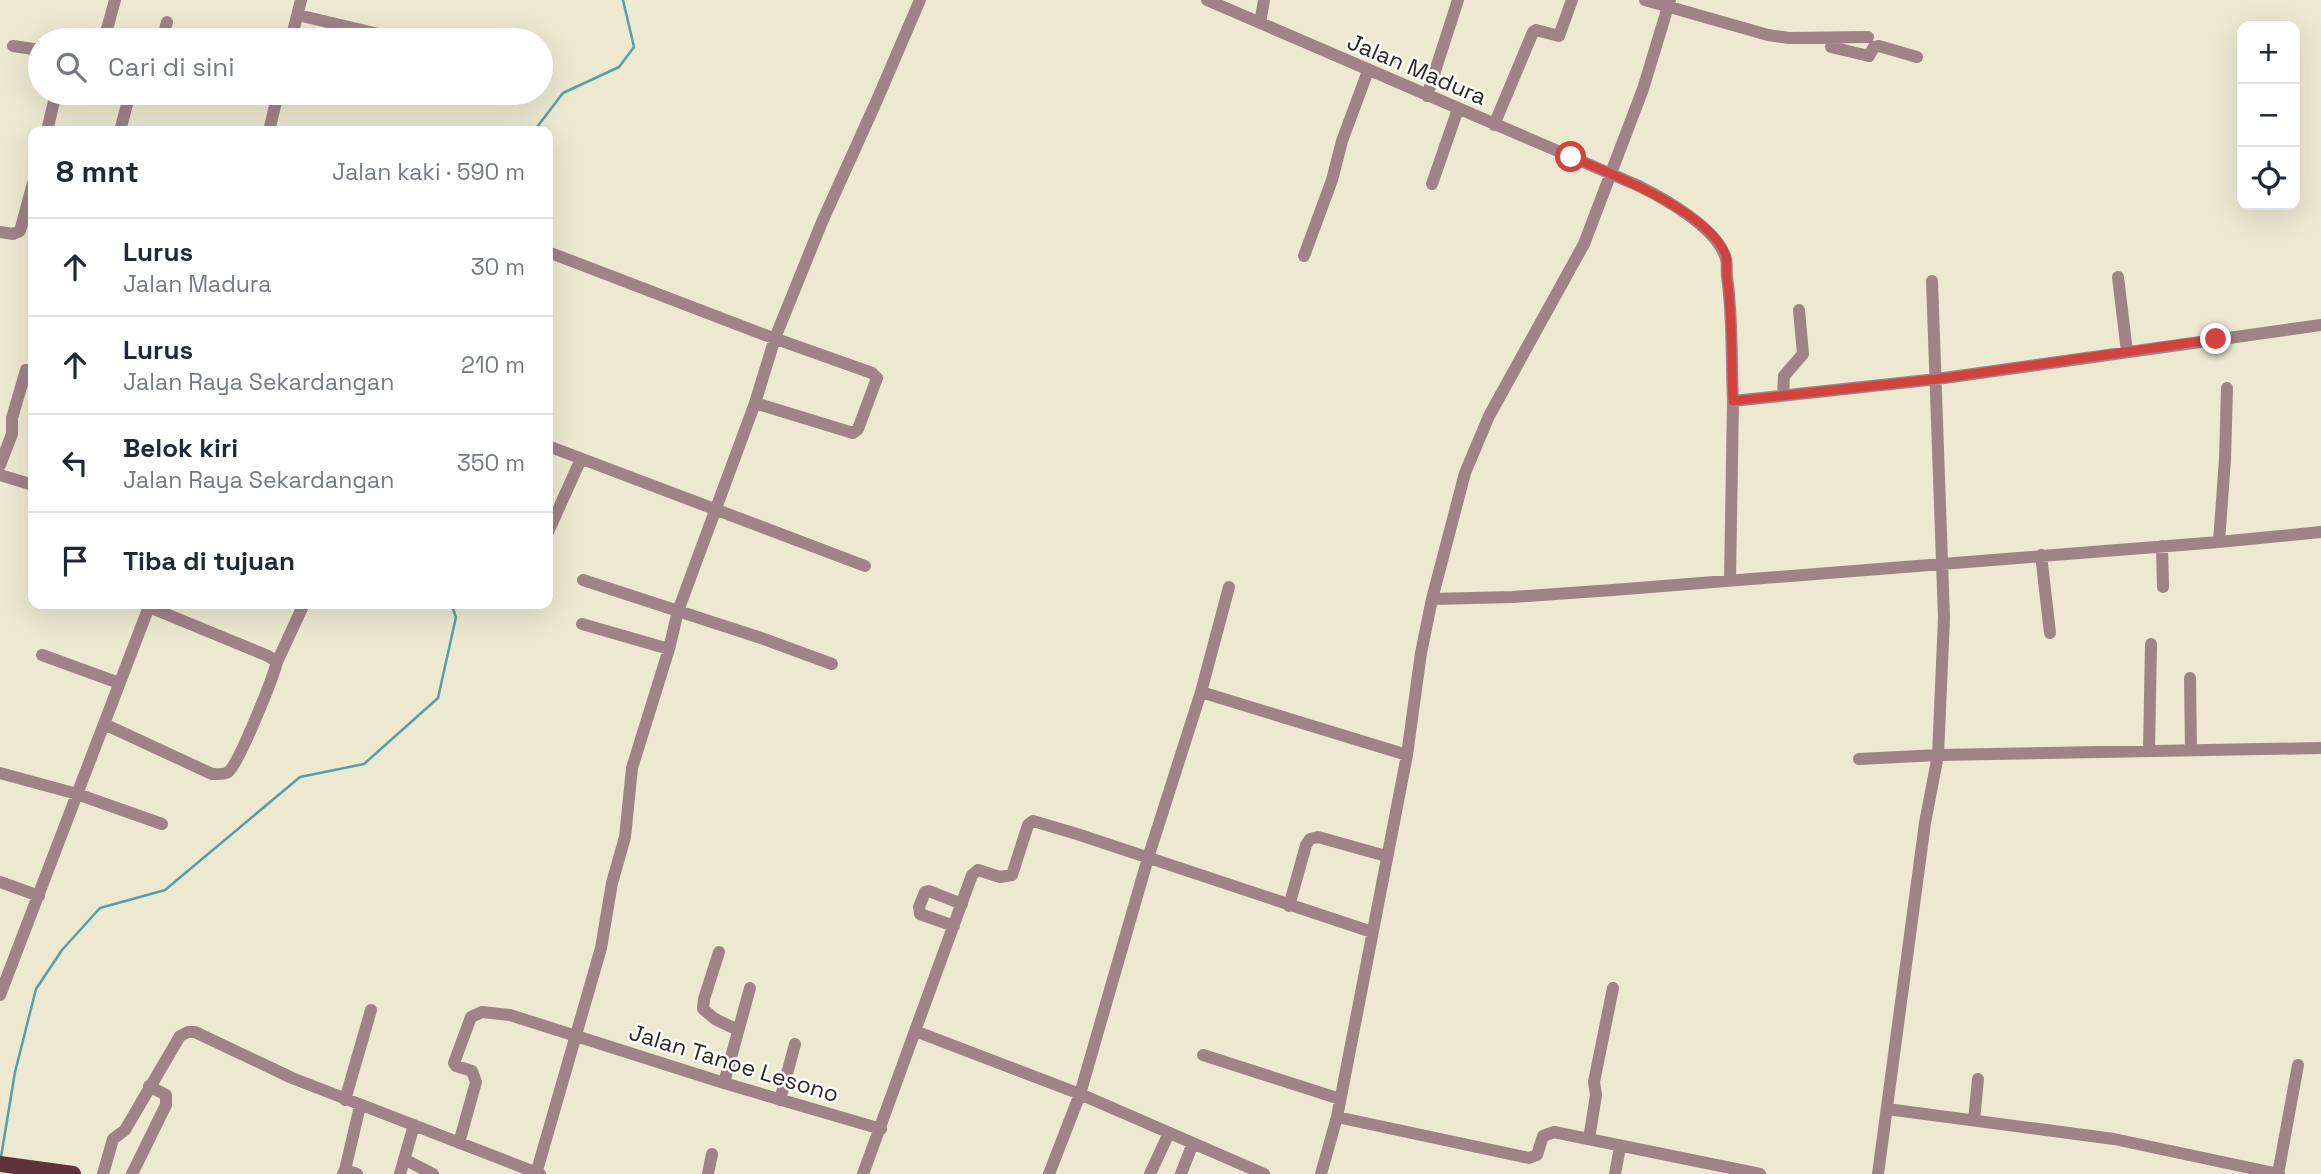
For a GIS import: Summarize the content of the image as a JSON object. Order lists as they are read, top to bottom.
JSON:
{
  "streets": {
    "street": ["Jalan Madura", "Jalan Tanoe Lesono"]
  },
  "page": {
    "map_buttons": ["+", "−"],
    "search": "Cari di sini",
    "heading": ["8 mnt", "Jalan kaki · 590 m"],
    "list": [
      ["Lurus", "Jalan Madura", "30 m"],
      ["Lurus", "Jalan Raya Sekardangan", "210 m"],
      ["Belok kiri", "Jalan Raya Sekardangan", "350 m"],
      "Tiba di tujuan"
    ]
  }
}
